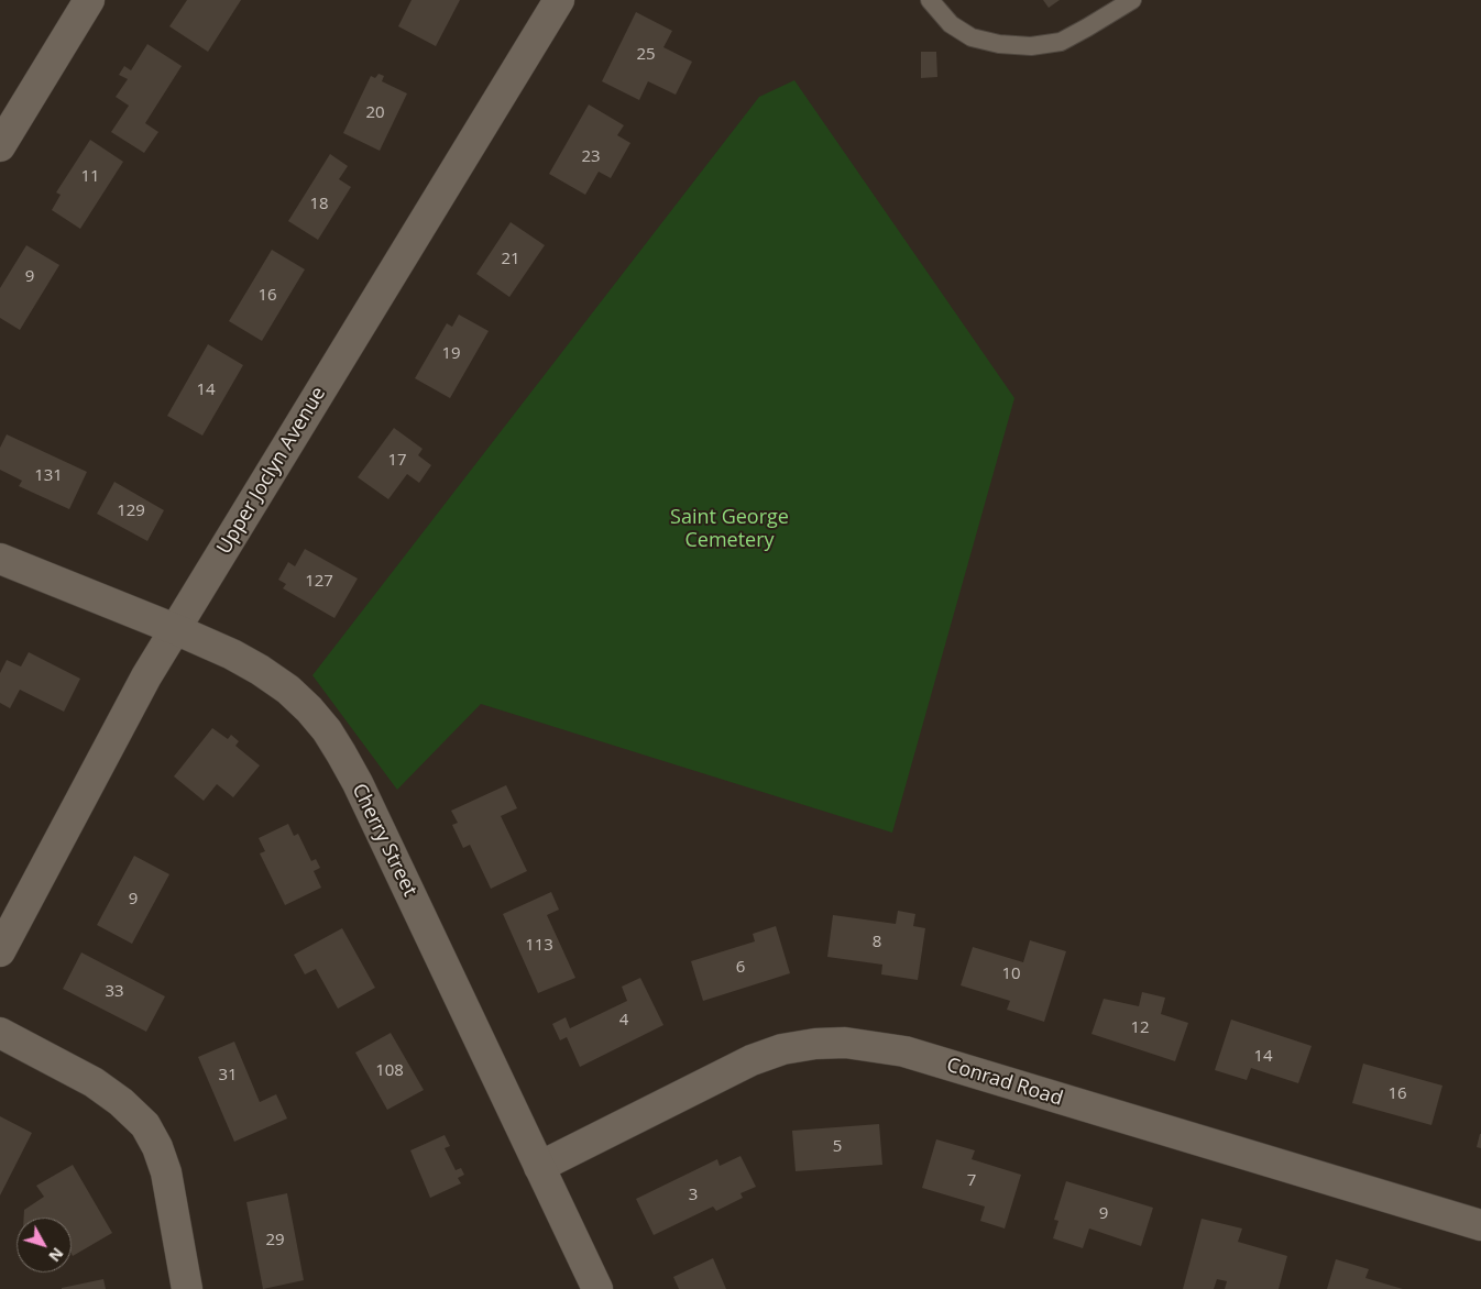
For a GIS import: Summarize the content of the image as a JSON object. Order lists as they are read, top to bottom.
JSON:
{
  "streets": {
    "street": ["Upper Joclyn Avenue", "Cherry Street", "Conrad Road"]
  },
  "crossings": [
    ["Upper Joclyn Avenue", "Cherry Street"],
    ["Cherry Street", "Conrad Road"]
  ],
  "parks": ["Saint George Cemetery"],
  "house_numbers": [
    "25",
    "20",
    "23",
    "11",
    "18",
    "21",
    "9",
    "16",
    "19",
    "14",
    "17",
    "131",
    "129",
    "127",
    "9",
    "8",
    "113",
    "6",
    "10",
    "33",
    "4",
    "12",
    "14",
    "108",
    "31",
    "16",
    "5",
    "7",
    "3",
    "9",
    "29"
  ],
  "north": "bottom right"
}
